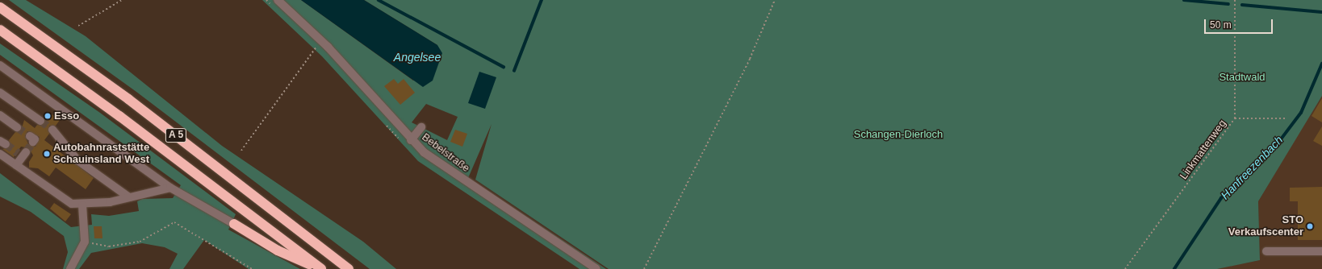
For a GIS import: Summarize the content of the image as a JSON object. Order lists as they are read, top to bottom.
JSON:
{
  "streets": {
    "highway": ["A 5"],
    "street": ["Bebelstraße"],
    "path": ["Linkmattenweg"]
  },
  "water": ["Angelsee", "Hanfreezenbach"],
  "parks": ["Stadtwald", "Schangen-Dierloch"],
  "places": ["Esso", "Autobahnraststätte Schauinsland West", "STO Verkaufscenter"],
  "scale_bar": "50 m"
}
